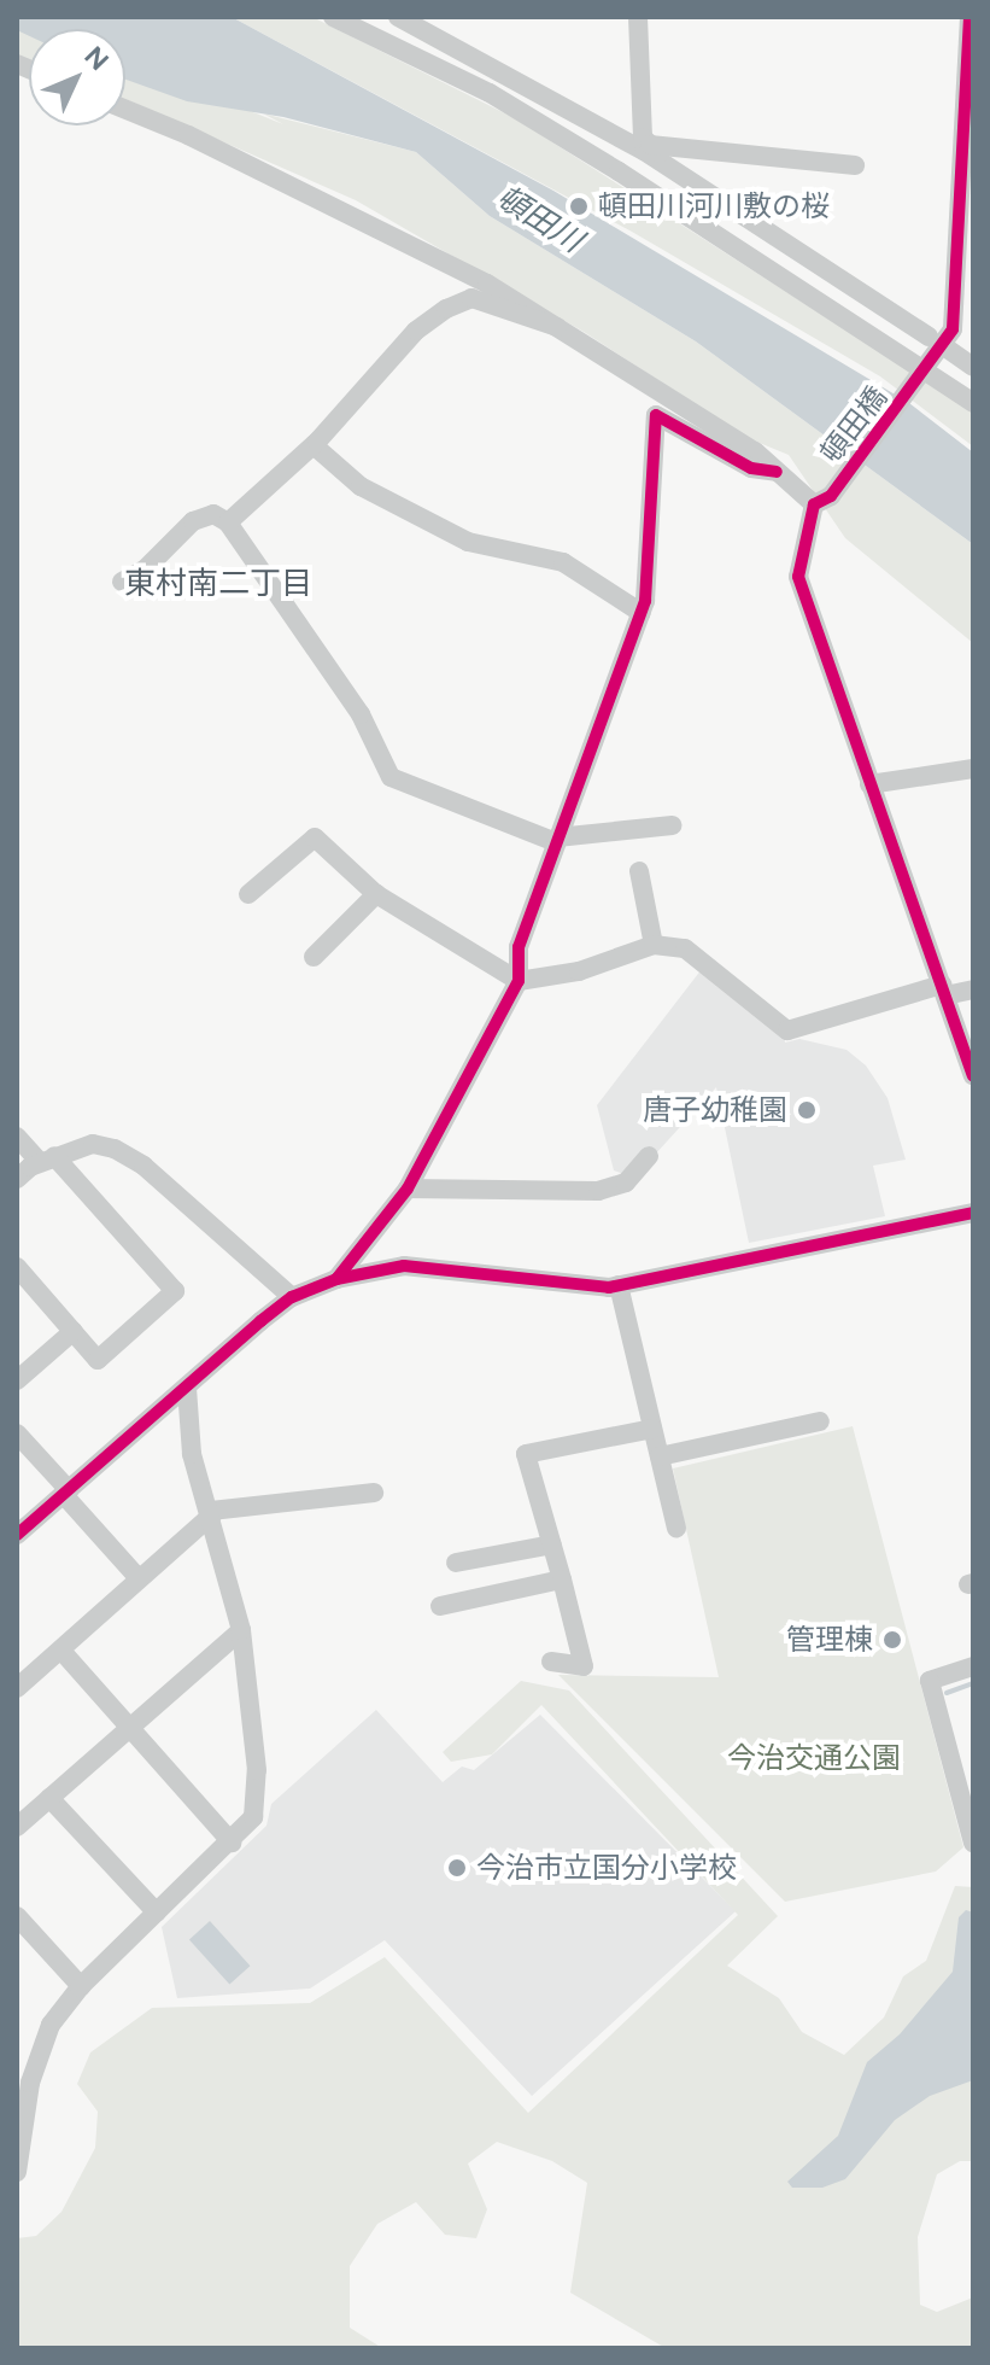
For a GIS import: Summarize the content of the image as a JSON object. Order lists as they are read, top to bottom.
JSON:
{
  "streets": {
    "street": ["頓田橋"]
  },
  "districts": ["東村南二丁目"],
  "water": ["頓田川"],
  "parks": ["今治交通公園"],
  "places": [
    "頓田川河川敷の桜",
    "唐子幼稚園",
    "管理棟",
    "今治市立国分小学校"
  ],
  "north": "top right"
}
